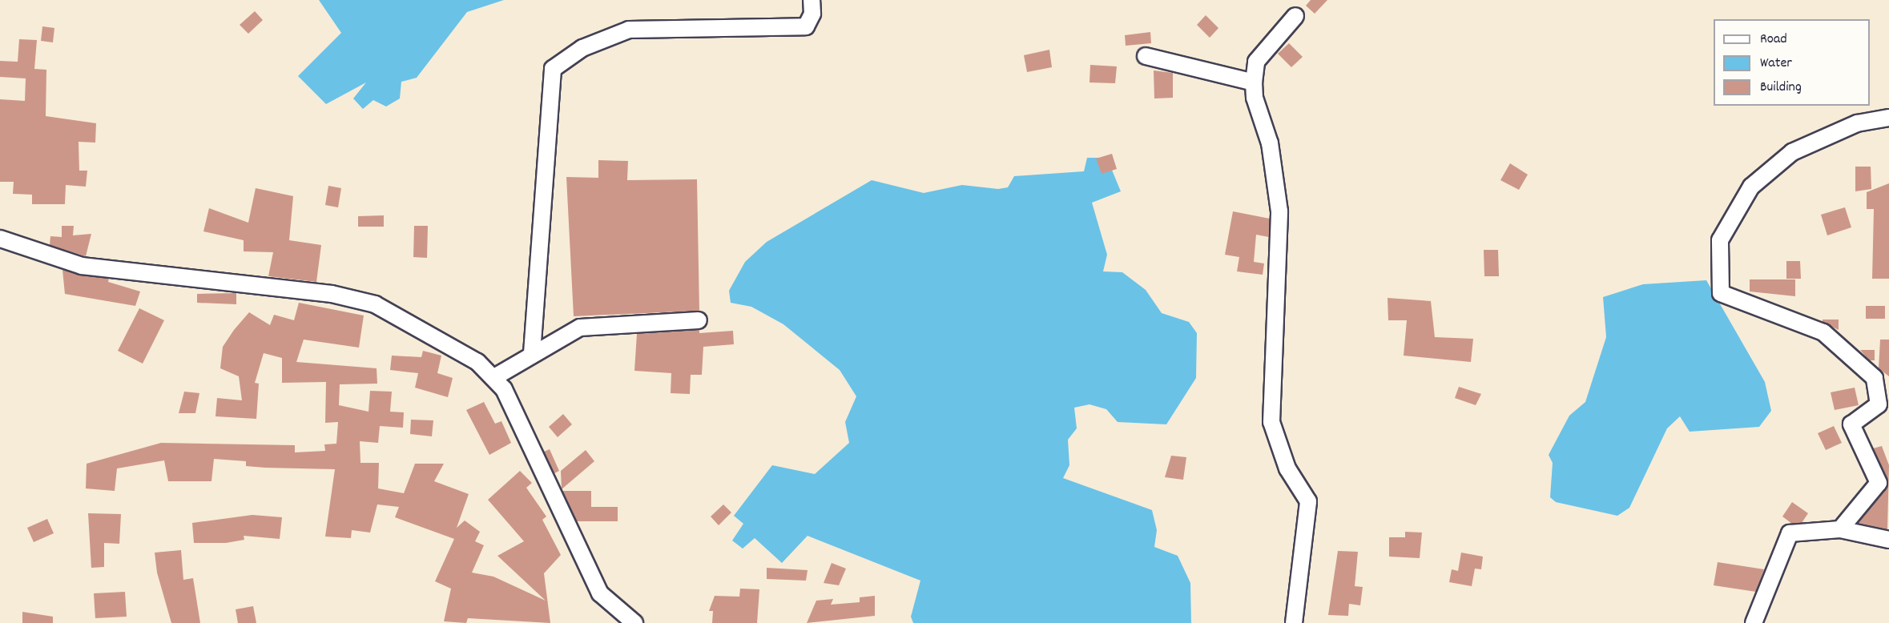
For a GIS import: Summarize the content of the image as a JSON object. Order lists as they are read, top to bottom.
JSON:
{
  "legend": ["Road", "Water", "Building"]
}
